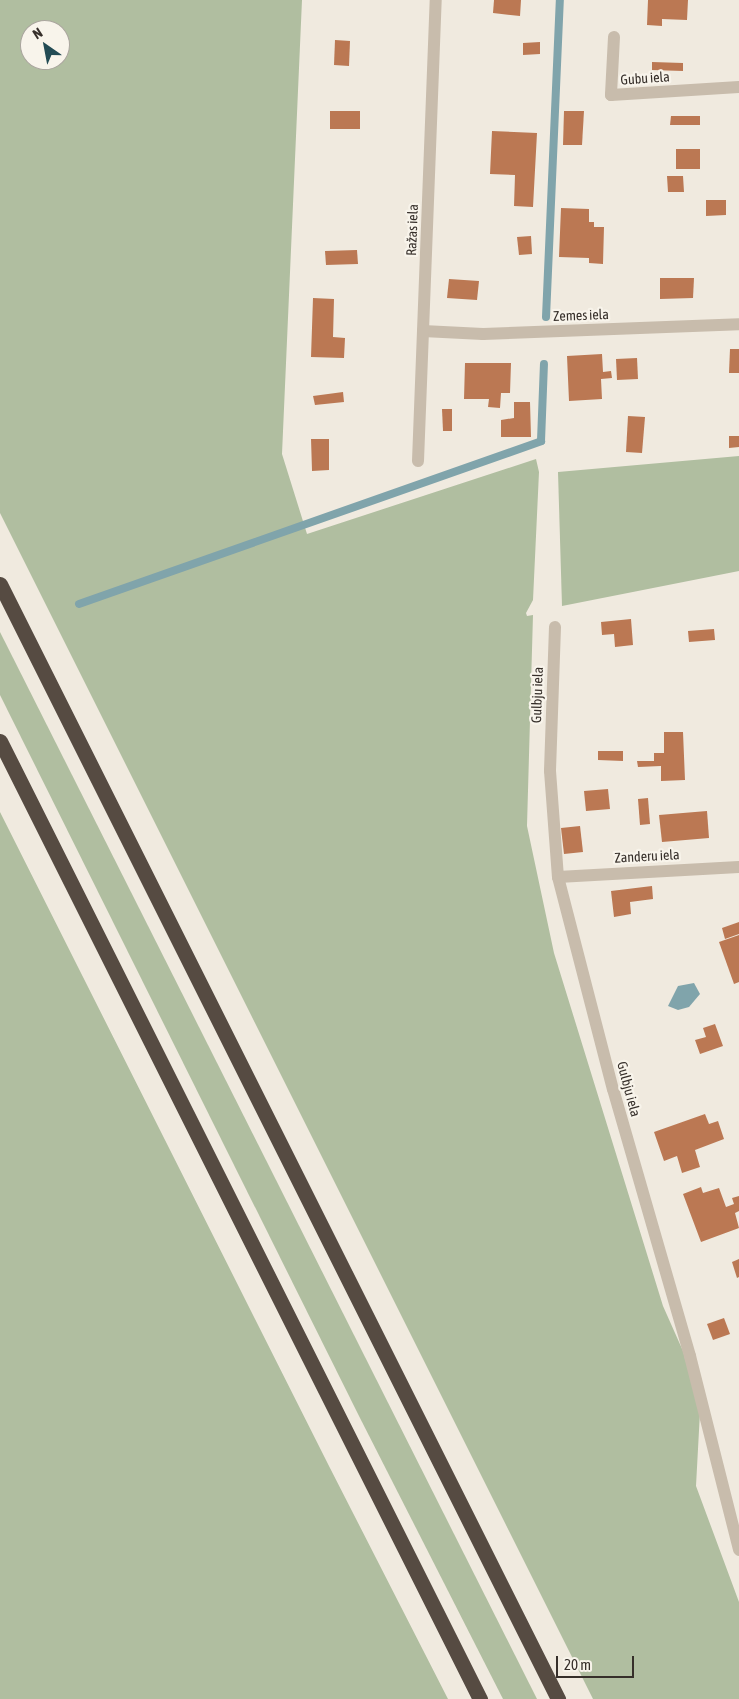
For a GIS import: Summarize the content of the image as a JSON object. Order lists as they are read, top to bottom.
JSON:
{
  "streets": {
    "street": [
      "Gubu iela",
      "Ražas iela",
      "Zemes iela",
      "Gulbju iela",
      "Zanderu iela"
    ]
  },
  "crossings": [
    ["Ražas iela", "Zemes iela"],
    ["Gulbju iela", "Zanderu iela"]
  ],
  "scale_bar": "20 m",
  "north": "top left"
}
